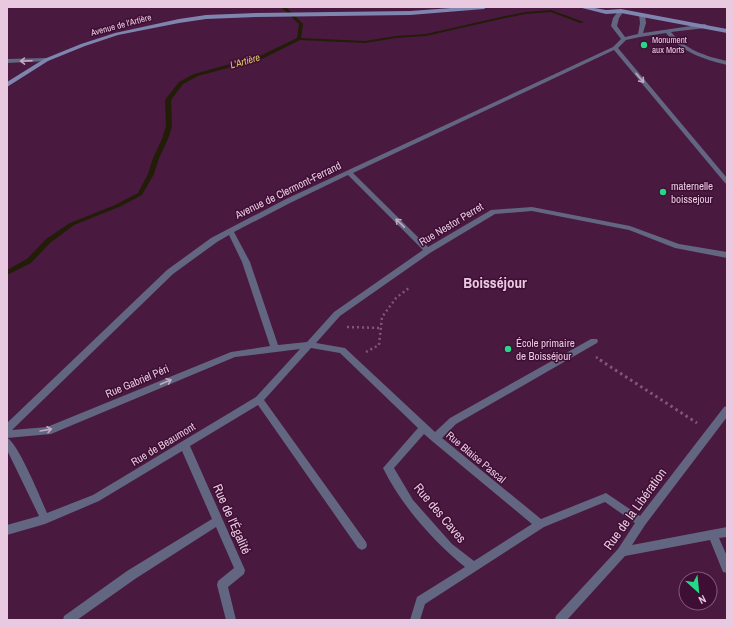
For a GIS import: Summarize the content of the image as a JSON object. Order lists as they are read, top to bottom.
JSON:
{
  "streets": {
    "street": [
      "Avenue de l'Artière",
      "Avenue de Clermont-Ferrand",
      "Rue Nestor Perret",
      "Rue Gabriel Péri",
      "Rue de Beaumont",
      "Rue Blaise Pascal",
      "Rue de la Libération",
      "Rue des Caves",
      "Rue de l'Égalité"
    ]
  },
  "crossings": [
    ["Rue Nestor Perret", "Rue Gabriel Péri"],
    ["Rue Nestor Perret", "Rue de Beaumont"],
    ["Rue Nestor Perret", "Rue Blaise Pascal"],
    ["Rue Gabriel Péri", "Rue de Beaumont"],
    ["Rue Gabriel Péri", "Rue Blaise Pascal"],
    ["Rue de Beaumont", "Rue Blaise Pascal"],
    ["Rue de Beaumont", "Rue de l'Égalité"],
    ["Rue Blaise Pascal", "Rue des Caves"]
  ],
  "one_way": ["Rue Gabriel Péri"],
  "districts": ["Boisséjour"],
  "water": ["L'Artière"],
  "places": ["Monument aux Morts", "maternelle boissejour", "École primaire de Boisséjour"],
  "north": "bottom right"
}
